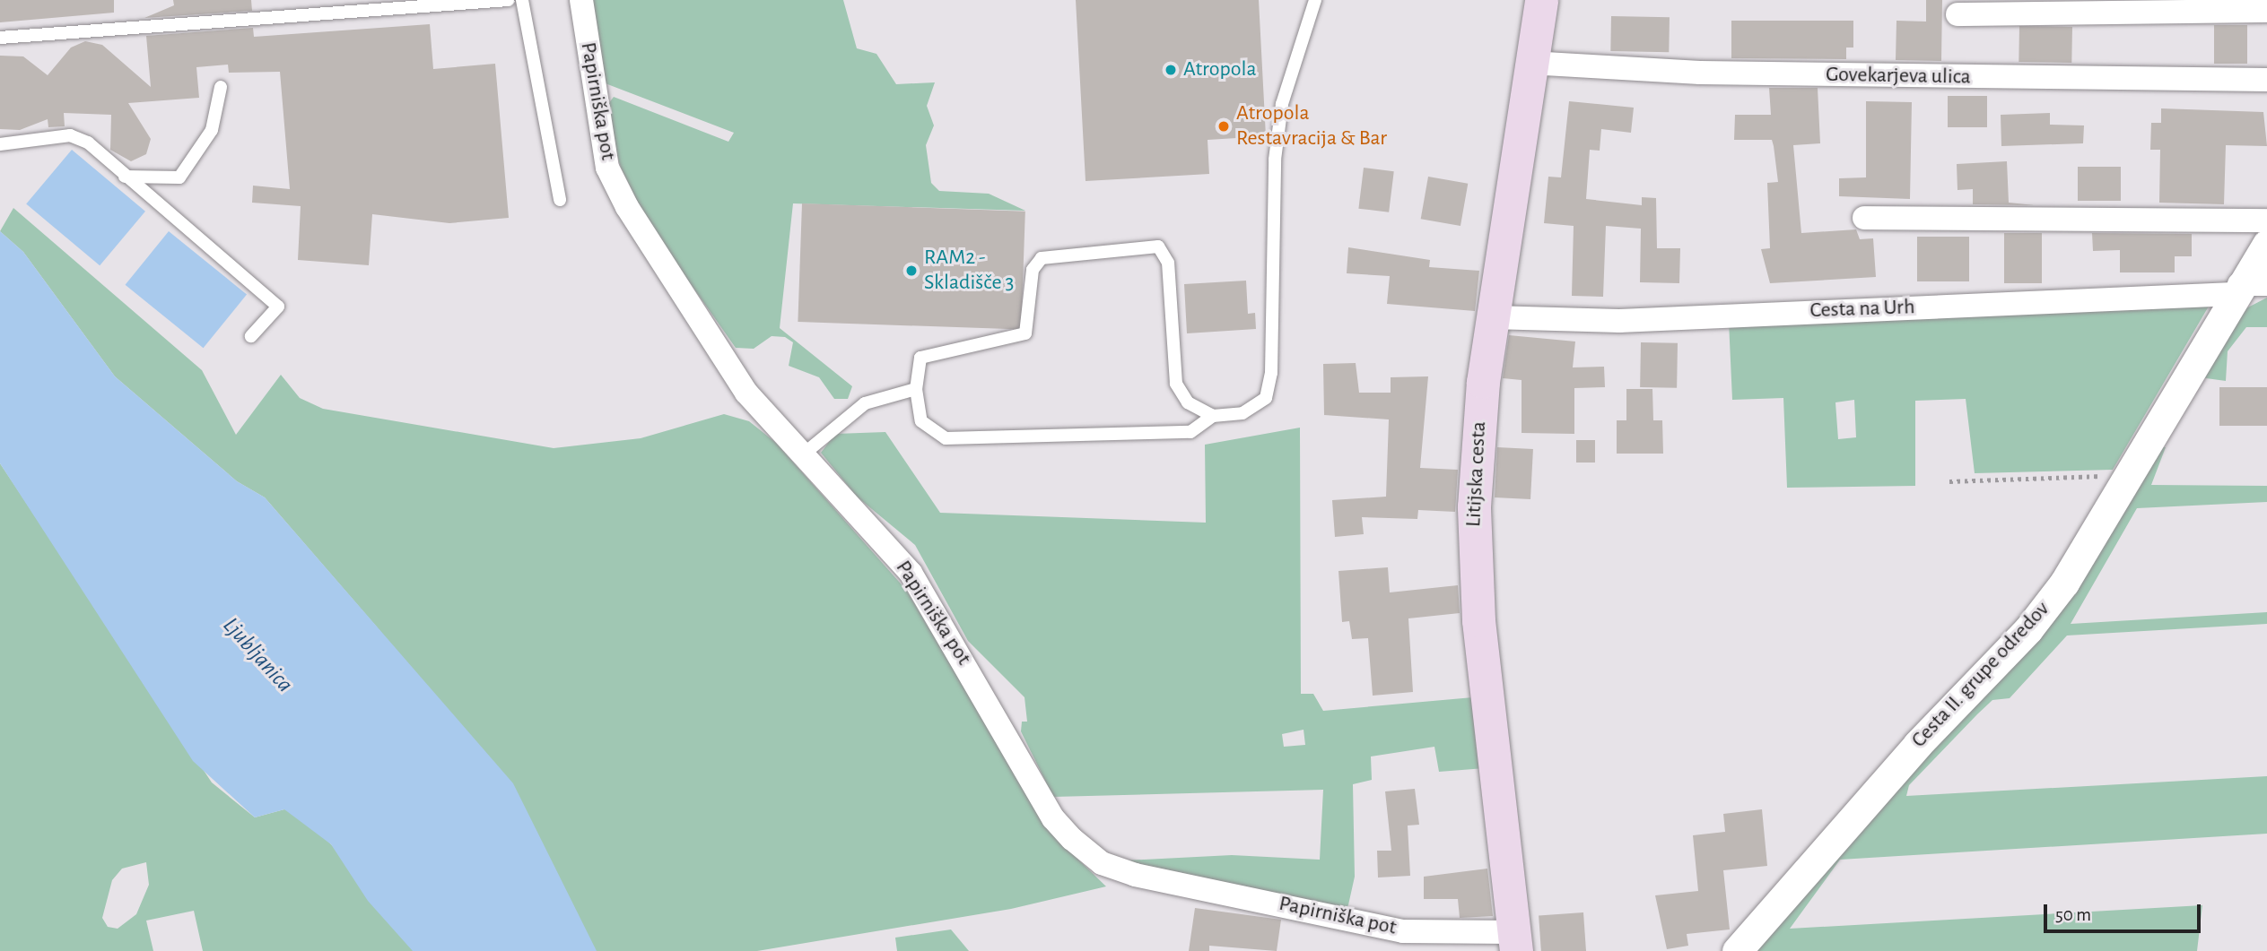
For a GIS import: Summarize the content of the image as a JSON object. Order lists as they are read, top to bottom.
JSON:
{
  "streets": {
    "main road": ["Litijska cesta"],
    "street": [
      "Govekarjeva ulica",
      "Papirniška pot",
      "Cesta na Urh",
      "Cesta II. grupe odredov"
    ]
  },
  "crossings": [
    ["Govekarjeva ulica", "Litijska cesta"],
    ["Papirniška pot", "Litijska cesta"],
    ["Cesta na Urh", "Litijska cesta"],
    ["Cesta na Urh", "Cesta II. grupe odredov"]
  ],
  "water": ["Ljubljanica"],
  "places": ["Atropola", "Atropola Restavracija & Bar", "RAM2 - Skladišče 3"],
  "scale_bar": "50 m"
}
